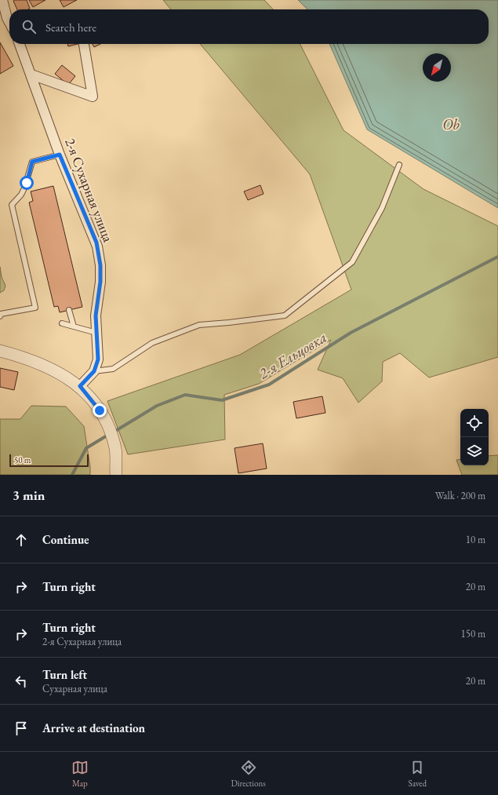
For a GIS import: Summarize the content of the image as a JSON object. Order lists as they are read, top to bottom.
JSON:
{
  "streets": {
    "street": ["2-я Сухарная улица"]
  },
  "water": ["Ob", "2-я Ельцовка"],
  "scale_bar": "50 m",
  "north": "bottom left",
  "page": {
    "search": "Search here",
    "scale": "50 m",
    "heading": ["3 min", "Walk · 200 m"],
    "list": [
      ["Continue", "10 m"],
      ["Turn right", "20 m"],
      ["Turn right", "2-я Сухарная улица", "150 m"],
      ["Turn left", "Сухарная улица", "20 m"],
      "Arrive at destination"
    ],
    "nav": ["Map", "Directions", "Saved"]
  }
}
